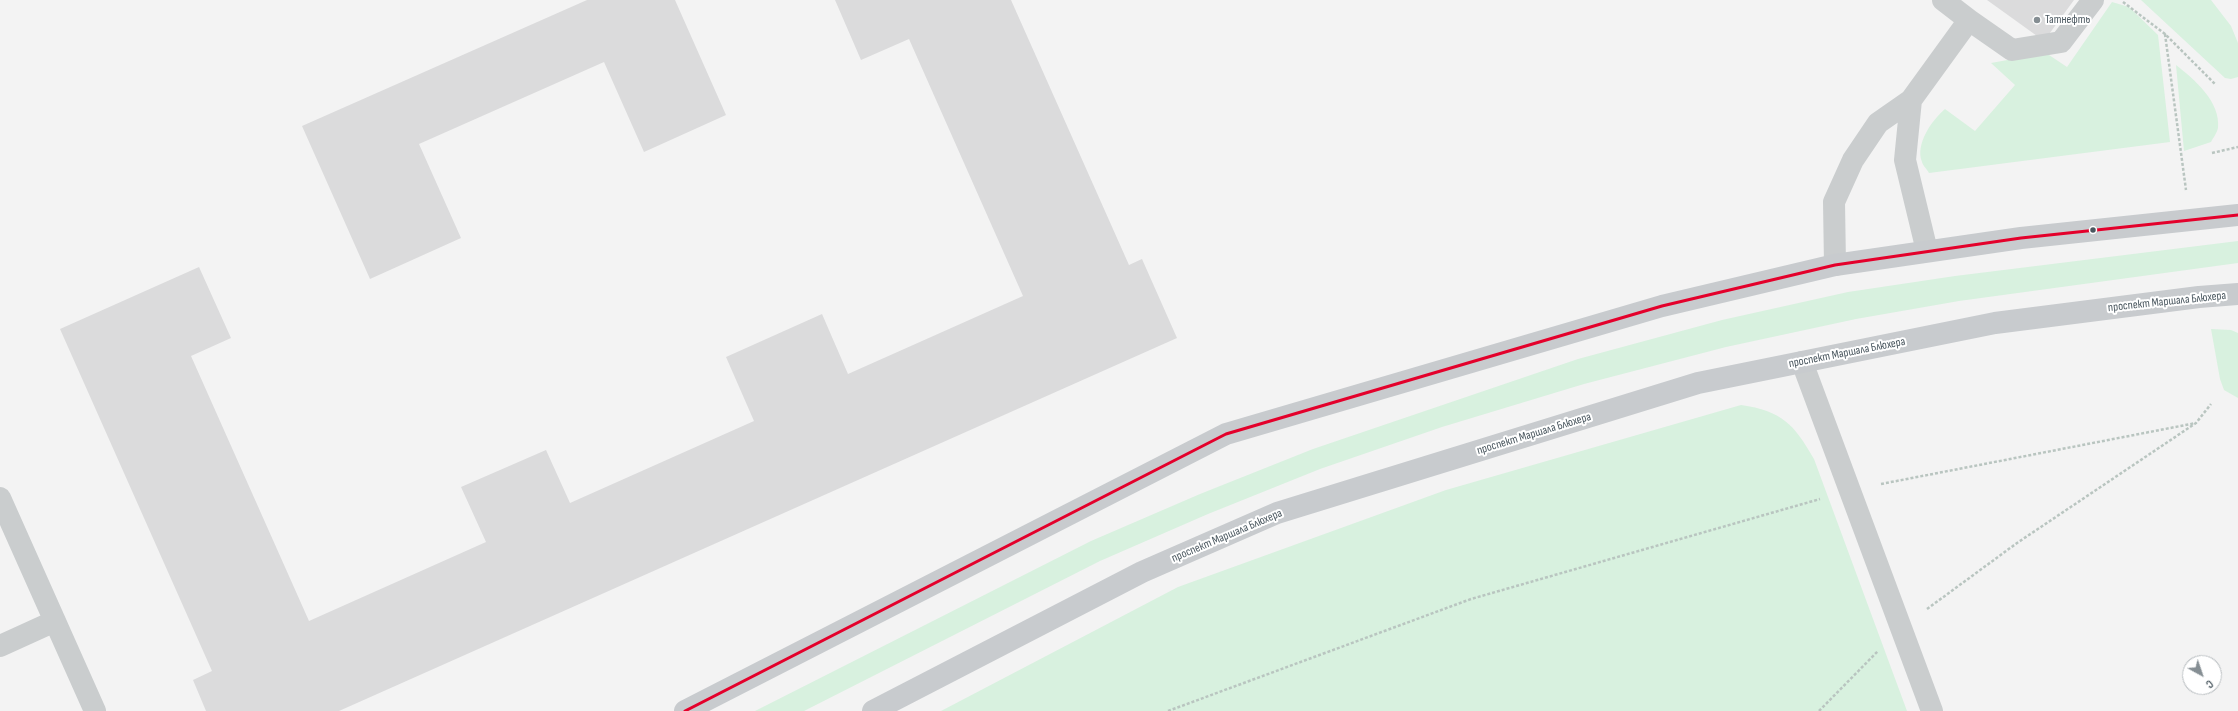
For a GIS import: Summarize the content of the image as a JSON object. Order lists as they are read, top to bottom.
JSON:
{
  "streets": {
    "main road": ["проспект Маршала Блюхера"]
  },
  "places": ["Татнефть"],
  "north": "bottom right"
}
